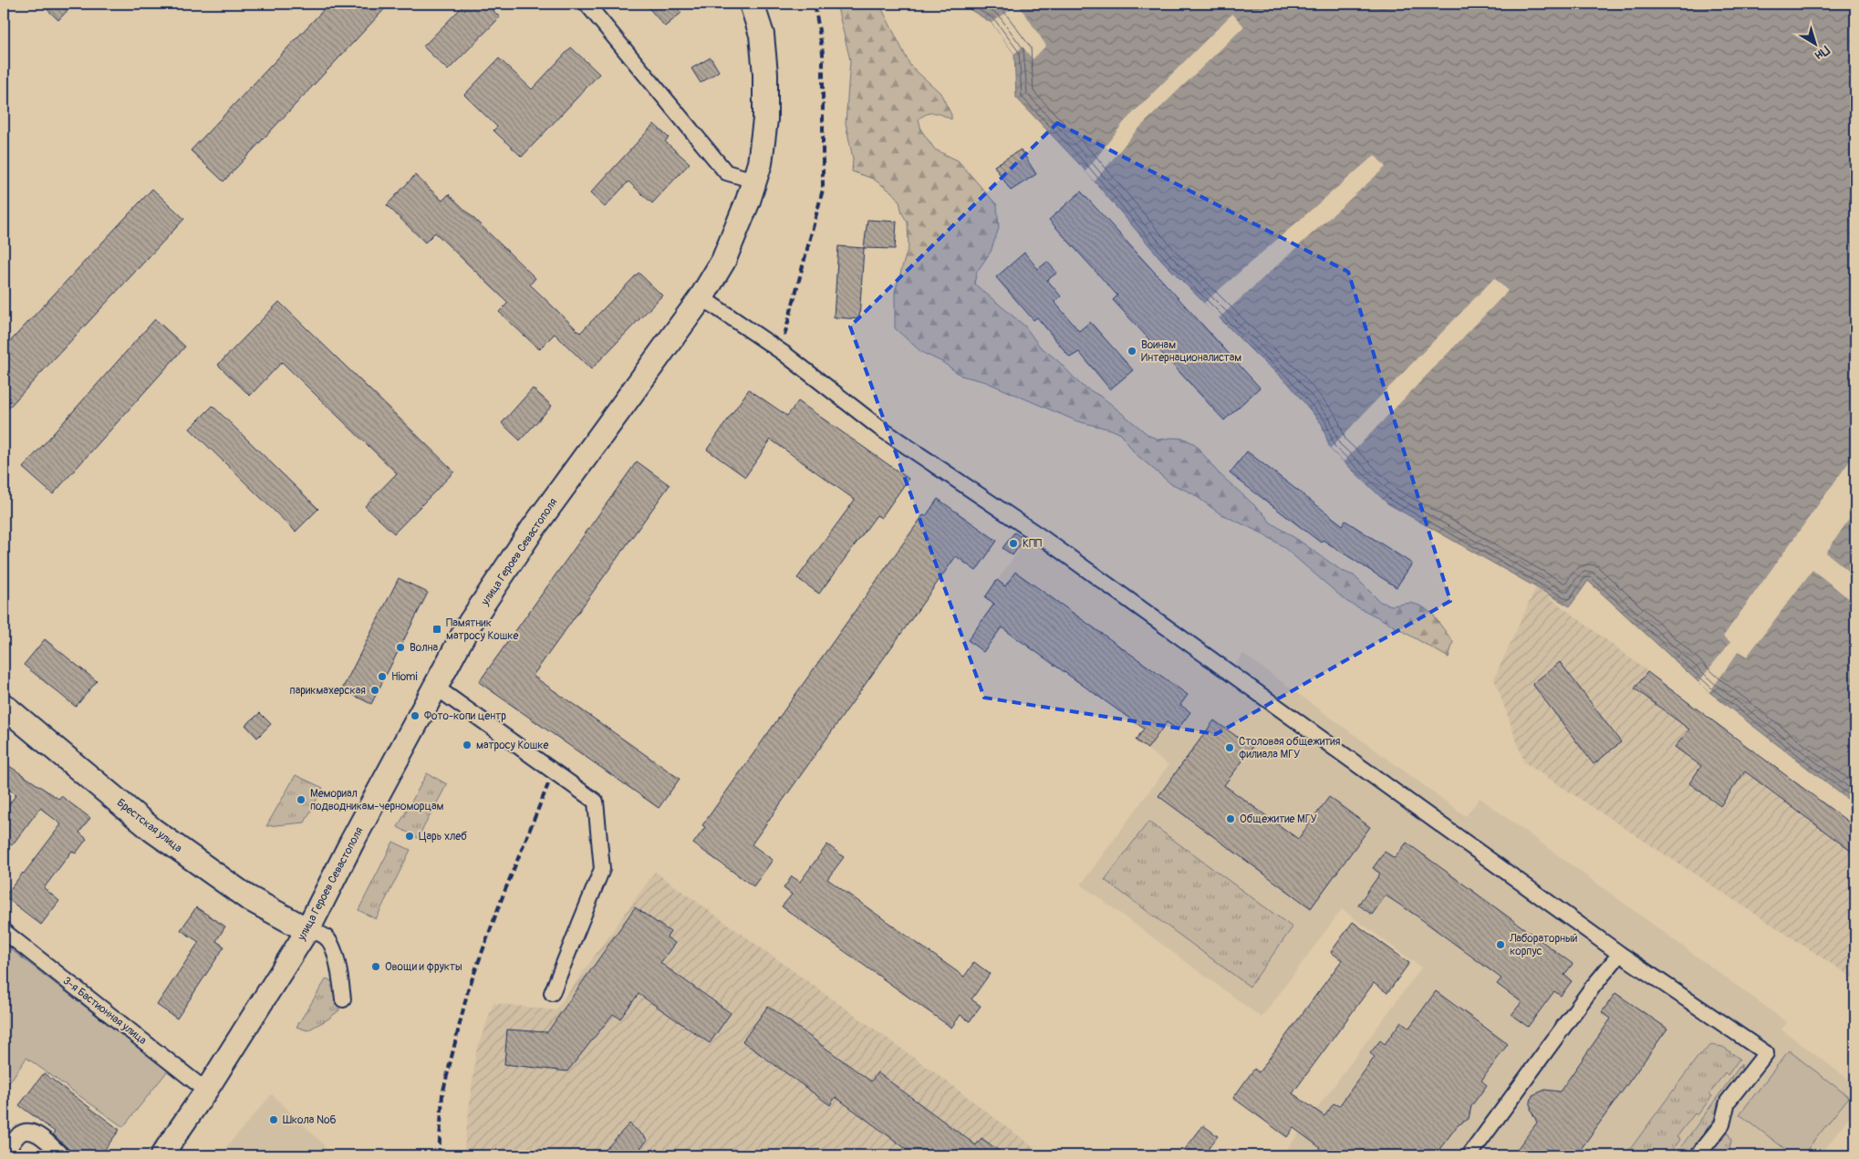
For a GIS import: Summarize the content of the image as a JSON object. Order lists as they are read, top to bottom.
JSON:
{
  "streets": {
    "main road": ["улица Героев Севастополя", "Брестская улица"],
    "street": ["3-я Бастионная улица"]
  },
  "crossings": [
    ["улица Героев Севастополя", "Брестская улица"],
    ["улица Героев Севастополя", "3-я Бастионная улица"]
  ],
  "places": {
    "other": [
      "Воинам Интернационалистам",
      "КПП",
      "Волна",
      "Hiomi",
      "парикмахерская",
      "Фото-копи центр",
      "матросу Кошке",
      "Столовая общежития филиала МГУ",
      "Мемориал подводникам-черноморцам",
      "Общежитие МГУ",
      "Царь хлеб",
      "Лабораторный корпус",
      "Овощи и фрукты",
      "Школа №6"
    ],
    "transit": ["Памятник матросу Кошке"]
  },
  "north": "bottom right"
}
